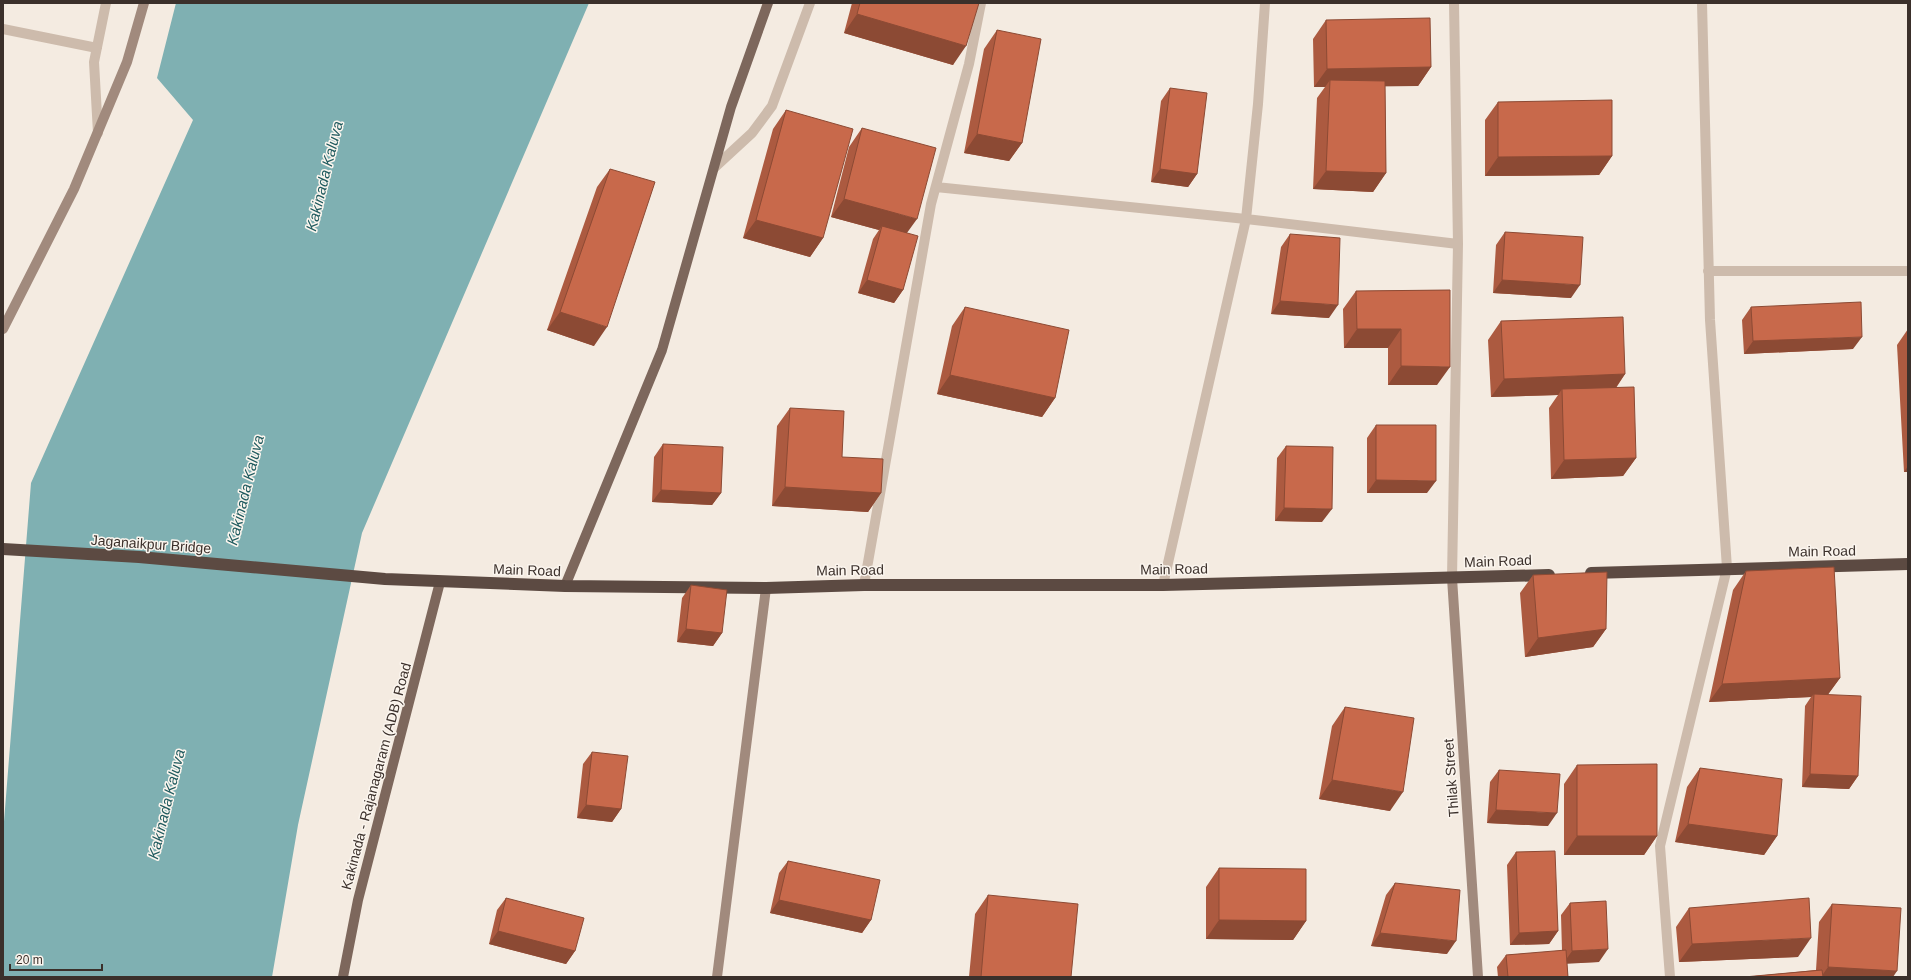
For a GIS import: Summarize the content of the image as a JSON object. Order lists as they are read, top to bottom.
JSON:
{
  "streets": {
    "highway": ["Jaganaikpur Bridge", "Main Road"],
    "main road": ["Kakinada - Rajanagaram (ADB) Road"],
    "street": ["Thilak Street"]
  },
  "crossings": [
    ["Jaganaikpur Bridge", "Main Road"],
    ["Jaganaikpur Bridge", "Kakinada - Rajanagaram (ADB) Road"],
    ["Main Road", "Kakinada - Rajanagaram (ADB) Road"],
    ["Main Road", "Thilak Street"]
  ],
  "water": ["Kakinada Kaluva"],
  "scale_bar": "20 m"
}
